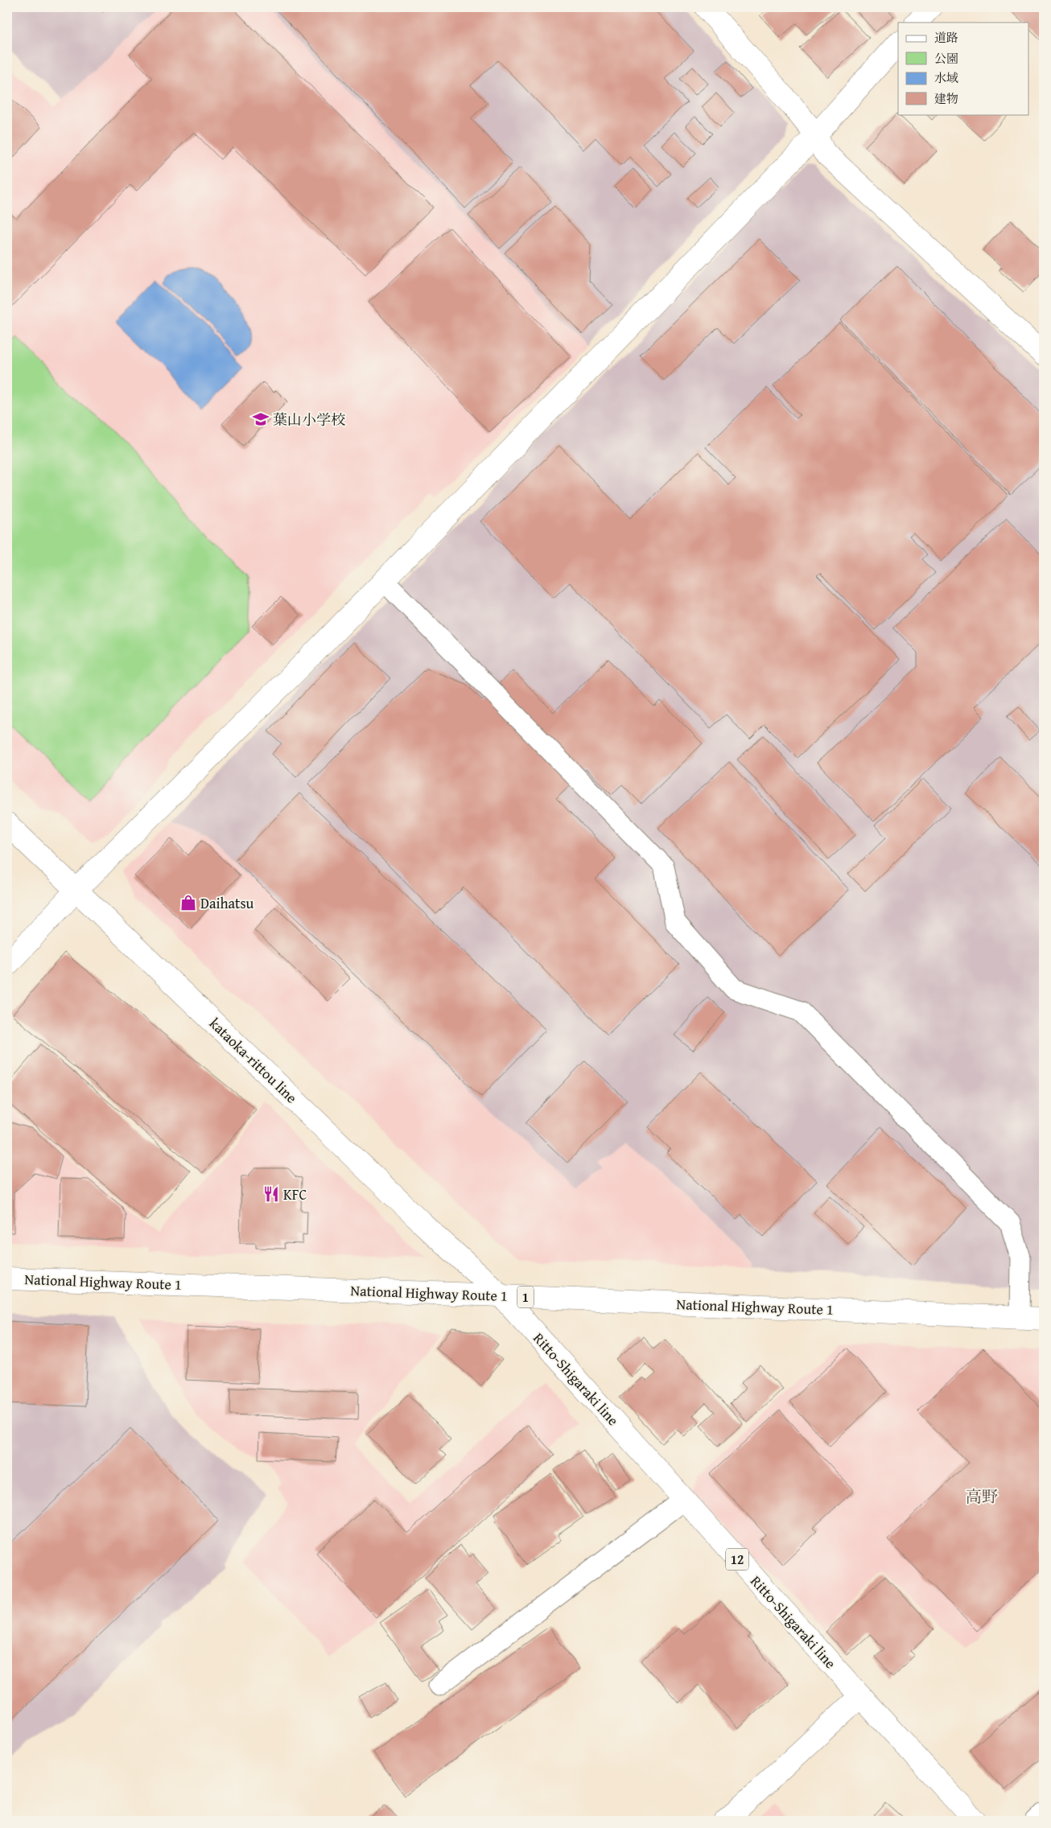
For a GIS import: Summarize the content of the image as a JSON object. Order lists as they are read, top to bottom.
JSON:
{
  "streets": {
    "main road": [
      "kataoka-rittou line",
      "National Highway Route 1",
      "1",
      "Ritto-Shigaraki line",
      "12"
    ]
  },
  "crossings": [
    ["kataoka-rittou line", "National Highway Route 1"],
    ["kataoka-rittou line", "Ritto-Shigaraki line"],
    ["National Highway Route 1", "Ritto-Shigaraki line"]
  ],
  "districts": ["高野"],
  "places": {
    "school or university": ["葉山小学校"],
    "shop": ["Daihatsu"],
    "restaurant": ["KFC"]
  },
  "legend": [
    "道路",
    "公園",
    "水域",
    "建物"
  ]
}
